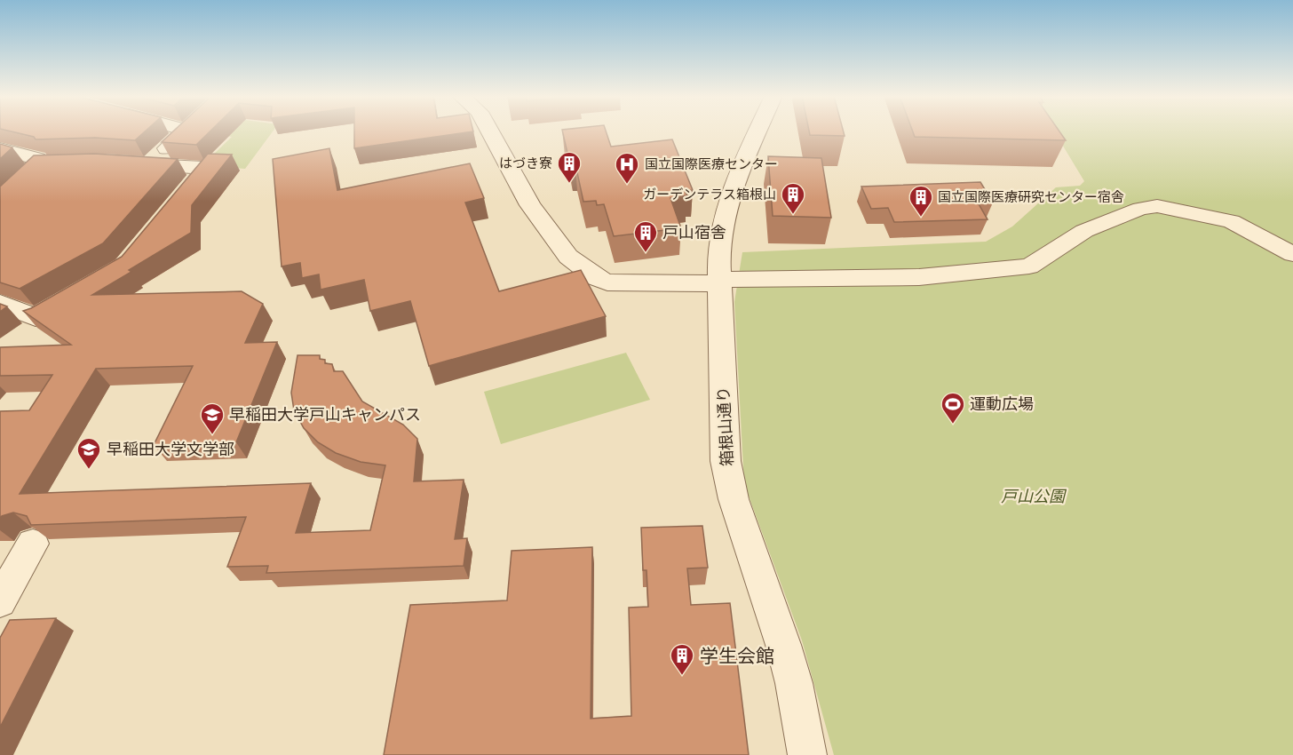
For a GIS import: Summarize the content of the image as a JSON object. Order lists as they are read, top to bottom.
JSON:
{
  "streets": {
    "street": ["箱根山通り"]
  },
  "parks": ["戸山公園"],
  "places": {
    "building": [
      "はづき寮",
      "ガーデンテラス箱根山",
      "国立国際医療研究センター宿舎",
      "戸山宿舎",
      "学生会館"
    ],
    "hospital": ["国立国際医療センター"],
    "sports": ["運動広場"],
    "school or university": ["早稲田大学戸山キャンパス", "早稲田大学文学部"]
  }
}
